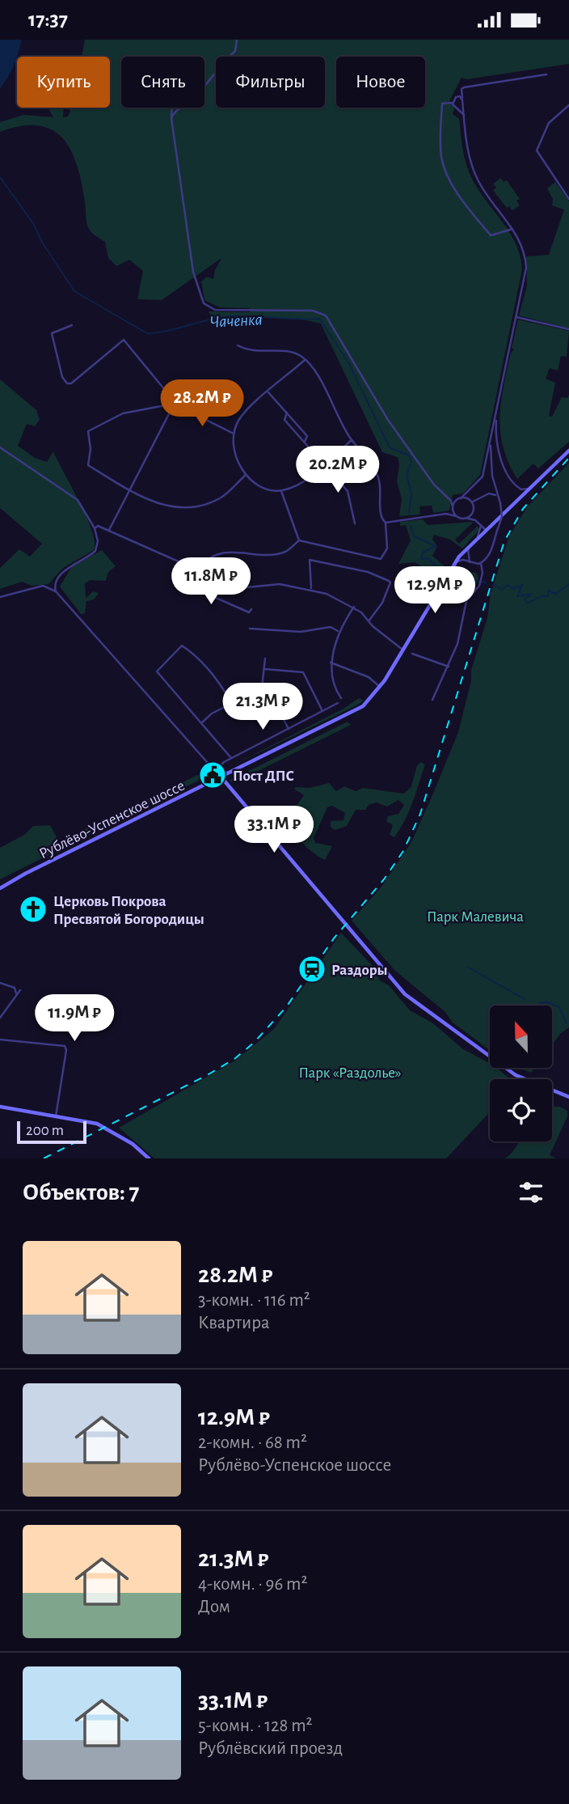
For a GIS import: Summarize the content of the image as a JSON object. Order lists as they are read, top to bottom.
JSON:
{
  "streets": {
    "main road": ["Рублёво-Успенское шоссе"]
  },
  "water": ["Чаченка"],
  "parks": ["Парк Малевича", "Парк «Раздолье»"],
  "places": {
    "public building": ["Пост ДПС"],
    "church": ["Церковь Покрова Пресвятой Богородицы"],
    "station": ["Раздоры"]
  },
  "scale_bar": "200 m",
  "north": "top",
  "page": {
    "status": "17:37",
    "chip": [
      "Купить",
      "Снять",
      "Фильтры",
      "Новое"
    ],
    "price": [
      "28.2M ₽",
      "20.2M ₽",
      "11.8M ₽",
      "12.9M ₽",
      "21.3M ₽",
      "33.1M ₽",
      "11.9M ₽"
    ],
    "scale": "200 m",
    "heading": "Объектов: 7",
    "list": [
      {
        "name": "28.2M ₽",
        "note": "3-комн. · 116 m² · Квартира"
      },
      {
        "name": "12.9M ₽",
        "note": "2-комн. · 68 m² · Рублёво-Успенское шоссе"
      },
      {
        "name": "21.3M ₽",
        "note": "4-комн. · 96 m² · Дом"
      },
      {
        "name": "33.1M ₽",
        "note": "5-комн. · 128 m² · Рублёвский проезд"
      }
    ]
  }
}
